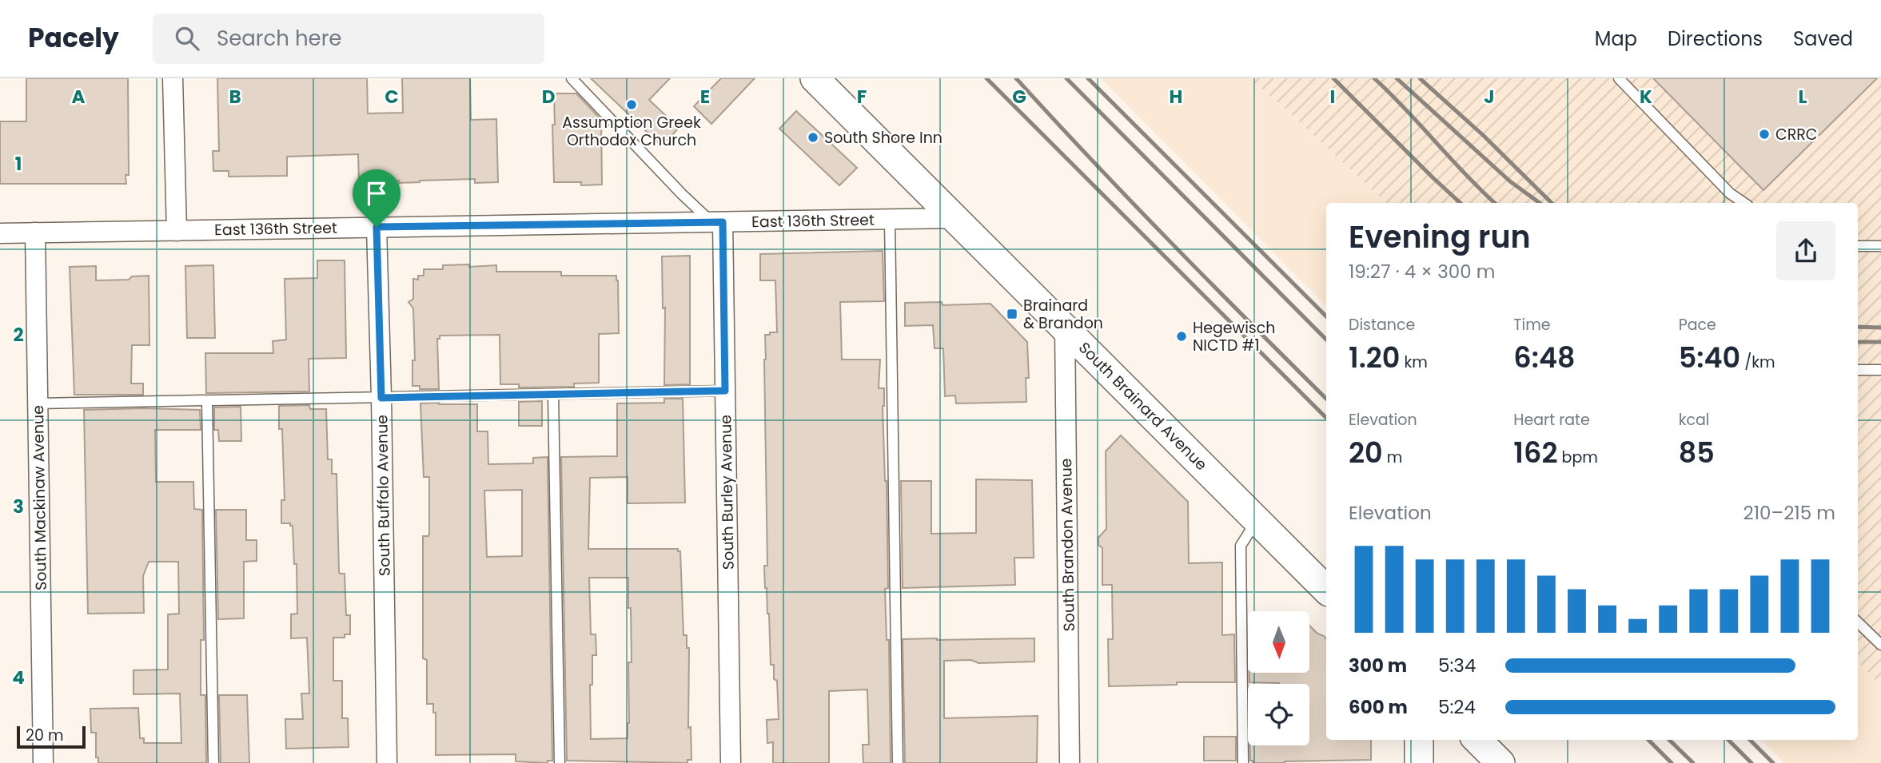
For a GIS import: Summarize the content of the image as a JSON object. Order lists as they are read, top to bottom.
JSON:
{
  "streets": {
    "main road": ["South Brainard Avenue"],
    "street": [
      "East 136th Street",
      "South Burley Avenue",
      "South Buffalo Avenue",
      "South Mackinaw Avenue",
      "South Brandon Avenue"
    ]
  },
  "crossings": [
    ["East 136th Street", "South Brainard Avenue"],
    ["East 136th Street", "South Burley Avenue"],
    ["East 136th Street", "South Buffalo Avenue"],
    ["East 136th Street", "South Mackinaw Avenue"],
    ["South Brainard Avenue", "South Brandon Avenue"]
  ],
  "places": {
    "other": [
      "Assumption Greek Orthodox Church",
      "CRRC",
      "South Shore Inn",
      "Hegewisch NICTD #1"
    ],
    "transit": ["Brainard & Brandon"]
  },
  "scale_bar": "20 m",
  "north": "bottom",
  "page": {
    "header": "Pacely",
    "search": "Search here",
    "nav": ["Map", "Directions", "Saved"],
    "heading": ["Evening run", "19:27 · 4 × 300 m"],
    "stats": [
      ["Distance", "1.20 km"],
      ["Time", "6:48"],
      ["Pace", "5:40 /km"],
      ["Elevation", "20 m"],
      ["Heart rate", "162 bpm"],
      ["kcal", "85"]
    ],
    "chart": ["Elevation", "210–215 m"],
    "list": [
      {
        "name": "300 m",
        "note": "5:34"
      },
      {
        "name": "600 m",
        "note": "5:24"
      }
    ],
    "scale": "20 m"
  },
  "grid": {
    "columns": [
      "A",
      "B",
      "C",
      "D",
      "E",
      "F",
      "G",
      "H",
      "I",
      "J",
      "K",
      "L"
    ],
    "rows": [
      "1",
      "2",
      "3",
      "4"
    ]
  }
}
